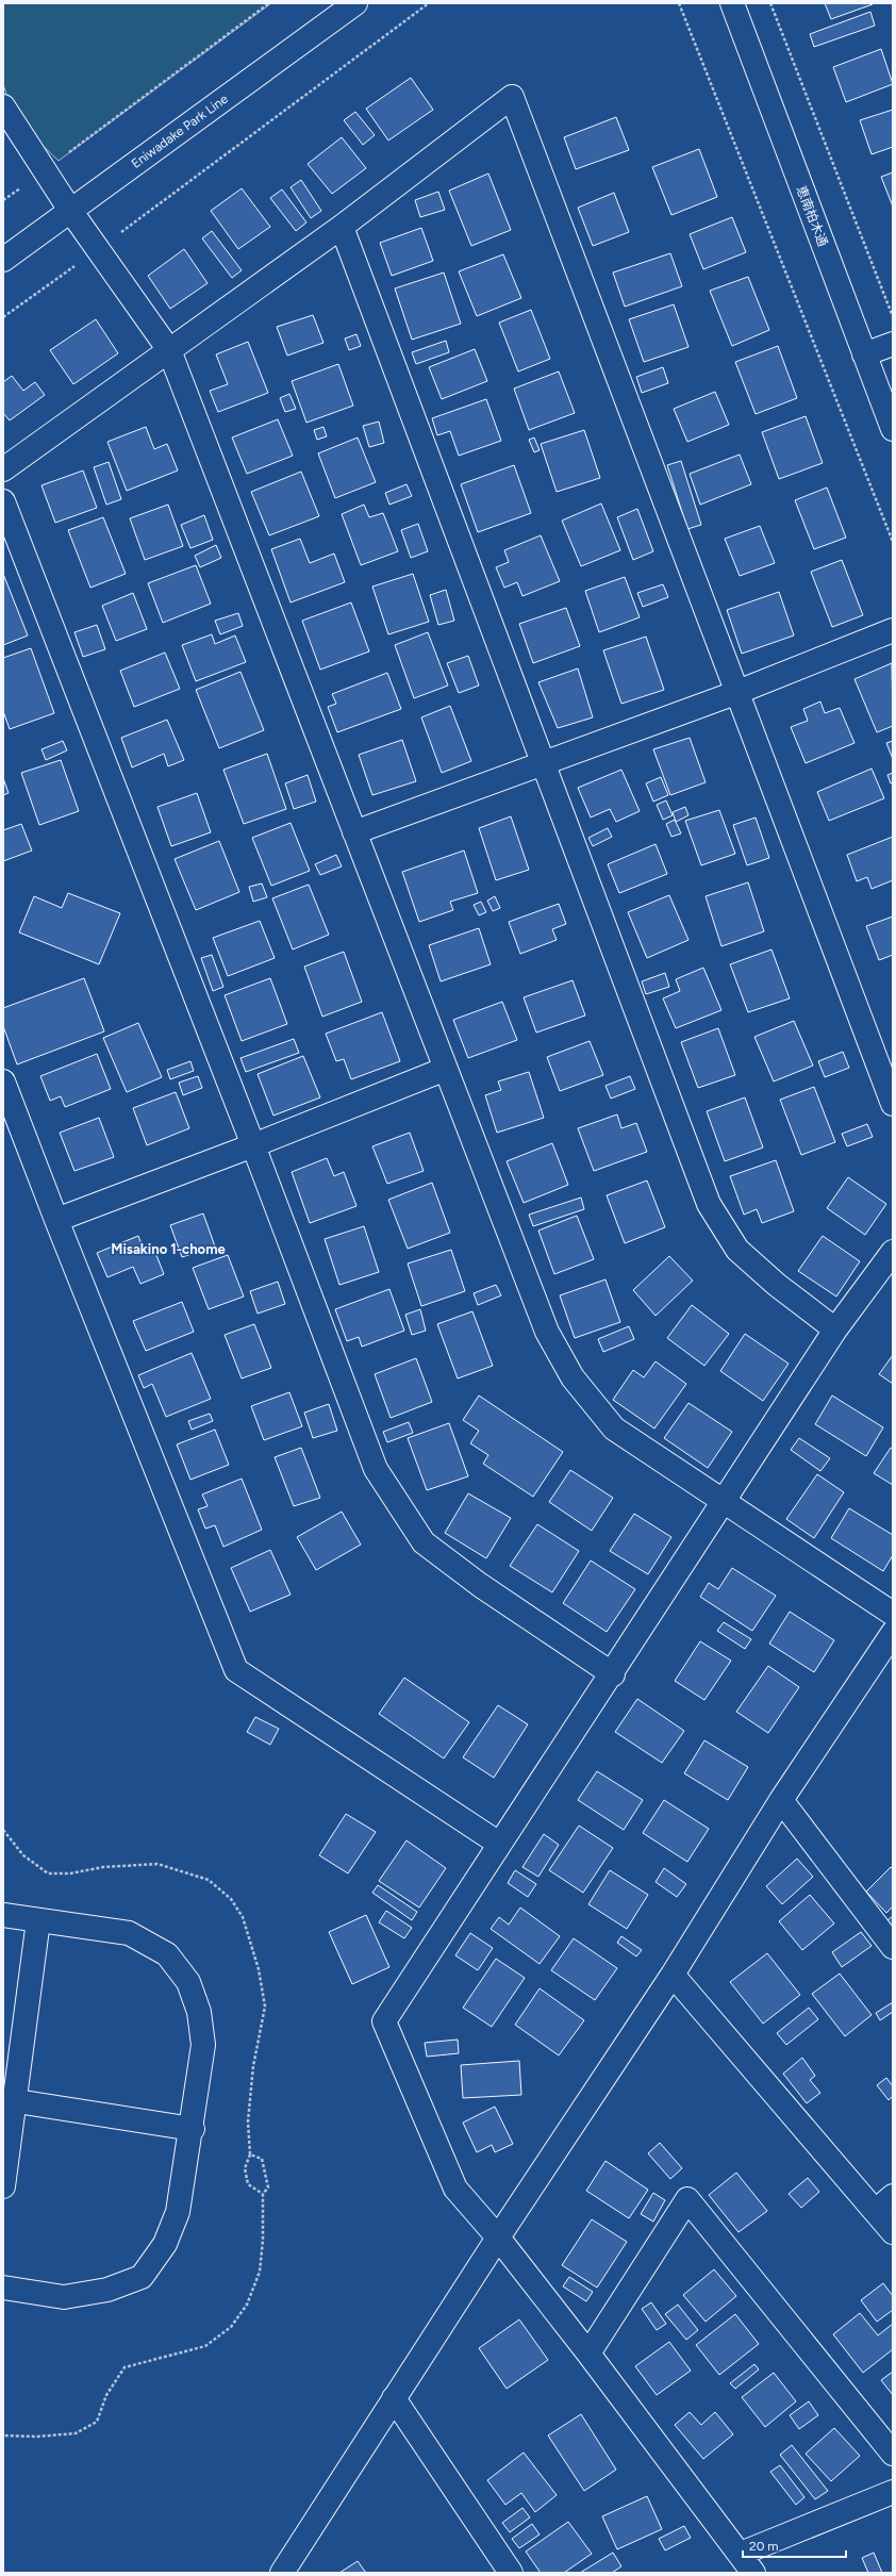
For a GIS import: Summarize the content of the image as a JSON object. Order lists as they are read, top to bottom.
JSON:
{
  "streets": {
    "street": ["Eniwadake Park Line", "恵南柏木通"]
  },
  "districts": ["Misakino 1-chome"],
  "scale_bar": "20 m"
}
